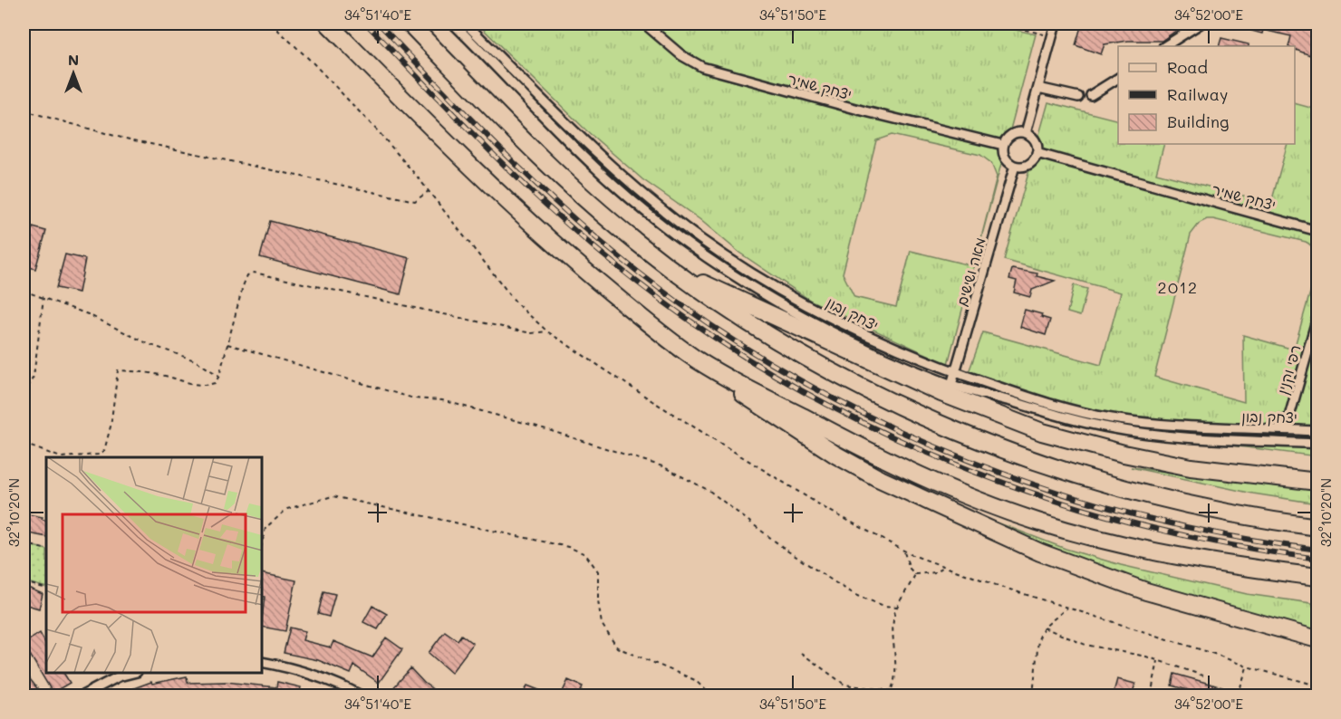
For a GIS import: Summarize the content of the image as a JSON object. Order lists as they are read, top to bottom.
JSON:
{
  "streets": {
    "street": [
      "יצחק שמיר",
      "מאה ושישים",
      "יצחק נבון",
      "רפי וקנין"
    ]
  },
  "crossings": [
    ["יצחק שמיר", "מאה ושישים"],
    ["מאה ושישים", "יצחק נבון"],
    ["יצחק נבון", "רפי וקנין"]
  ],
  "districts": ["2012"],
  "legend": ["Road", "Railway", "Building"],
  "north": "top",
  "coordinates": [
    "34°51'40\"E",
    "34°51'50\"E",
    "34°52'00\"E",
    "32°10'20\"N"
  ]
}
